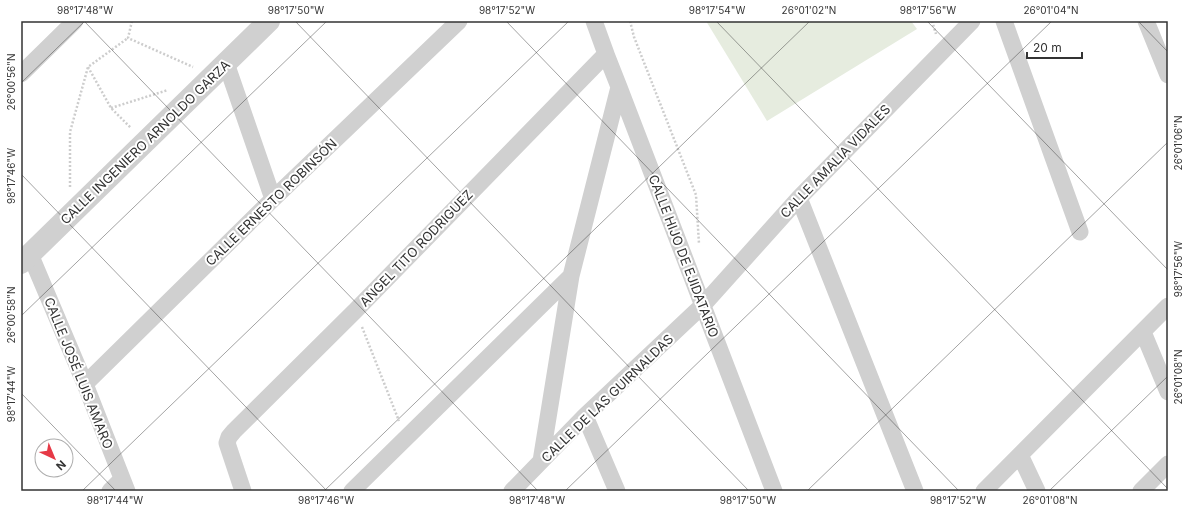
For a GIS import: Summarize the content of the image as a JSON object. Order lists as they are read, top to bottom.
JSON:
{
  "streets": {
    "street": [
      "CALLE INGENIERO ARNOLDO GARZA",
      "CALLE AMALIA VIDALES",
      "CALLE ERNESTO ROBINSÓN",
      "ANGEL TITO RODRIGUEZ",
      "CALLE HIJO DE EJIDATARIO",
      "CALLE JOSÉ LUIS AMARO",
      "CALLE DE LAS GUIRNALDAS"
    ]
  },
  "crossings": [
    ["CALLE INGENIERO ARNOLDO GARZA", "CALLE JOSÉ LUIS AMARO"],
    ["CALLE AMALIA VIDALES", "CALLE HIJO DE EJIDATARIO"],
    ["CALLE AMALIA VIDALES", "CALLE DE LAS GUIRNALDAS"],
    ["CALLE ERNESTO ROBINSÓN", "CALLE JOSÉ LUIS AMARO"],
    ["ANGEL TITO RODRIGUEZ", "CALLE HIJO DE EJIDATARIO"],
    ["CALLE HIJO DE EJIDATARIO", "CALLE DE LAS GUIRNALDAS"]
  ],
  "scale_bar": "20 m",
  "north": "bottom right",
  "coordinates": [
    "98°17'48\"W",
    "98°17'50\"W",
    "98°17'52\"W",
    "98°17'54\"W",
    "26°01'02\"N",
    "98°17'56\"W",
    "26°01'04\"N",
    "26°00'56\"N",
    "26°01'06\"N",
    "98°17'46\"W",
    "26°00'58\"N",
    "26°01'08\"N",
    "98°17'44\"W"
  ]
}
